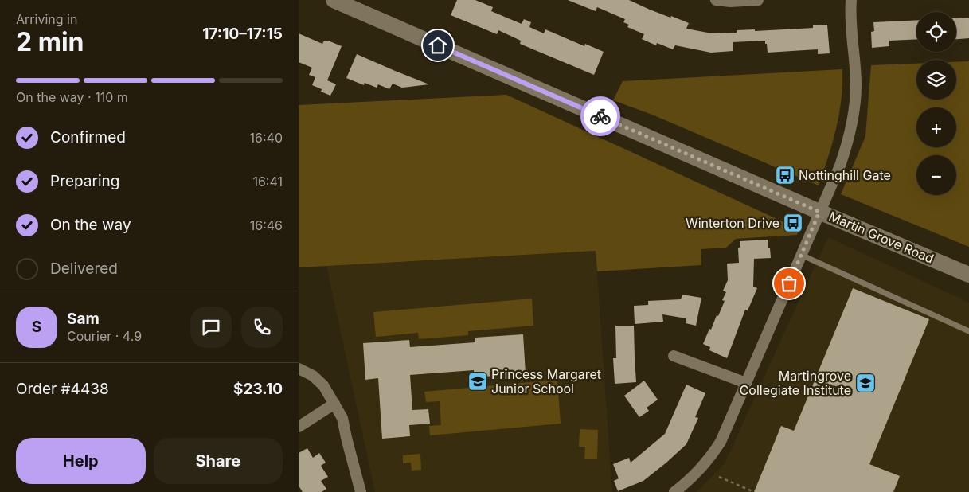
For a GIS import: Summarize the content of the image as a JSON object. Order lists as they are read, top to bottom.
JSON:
{
  "streets": {
    "main road": ["Martin Grove Road"]
  },
  "places": {
    "bus stop": ["Nottinghill Gate", "Winterton Drive"],
    "school or university": ["Princess Margaret Junior School", "Martingrove Collegiate Institute"]
  },
  "page": {
    "heading": ["2 min", "Arriving in", "17:10–17:15"],
    "panel": [
      "Sam",
      "Courier · 4.9",
      "Order #4438",
      "$23.10"
    ],
    "map_buttons": ["+", "−"],
    "bar": "On the way · 110 m",
    "list": [
      ["Confirmed", "16:40"],
      ["Preparing", "16:41"],
      ["On the way", "16:46"],
      "Delivered"
    ],
    "round": "S",
    "buttons": ["Help", "Share"]
  }
}
